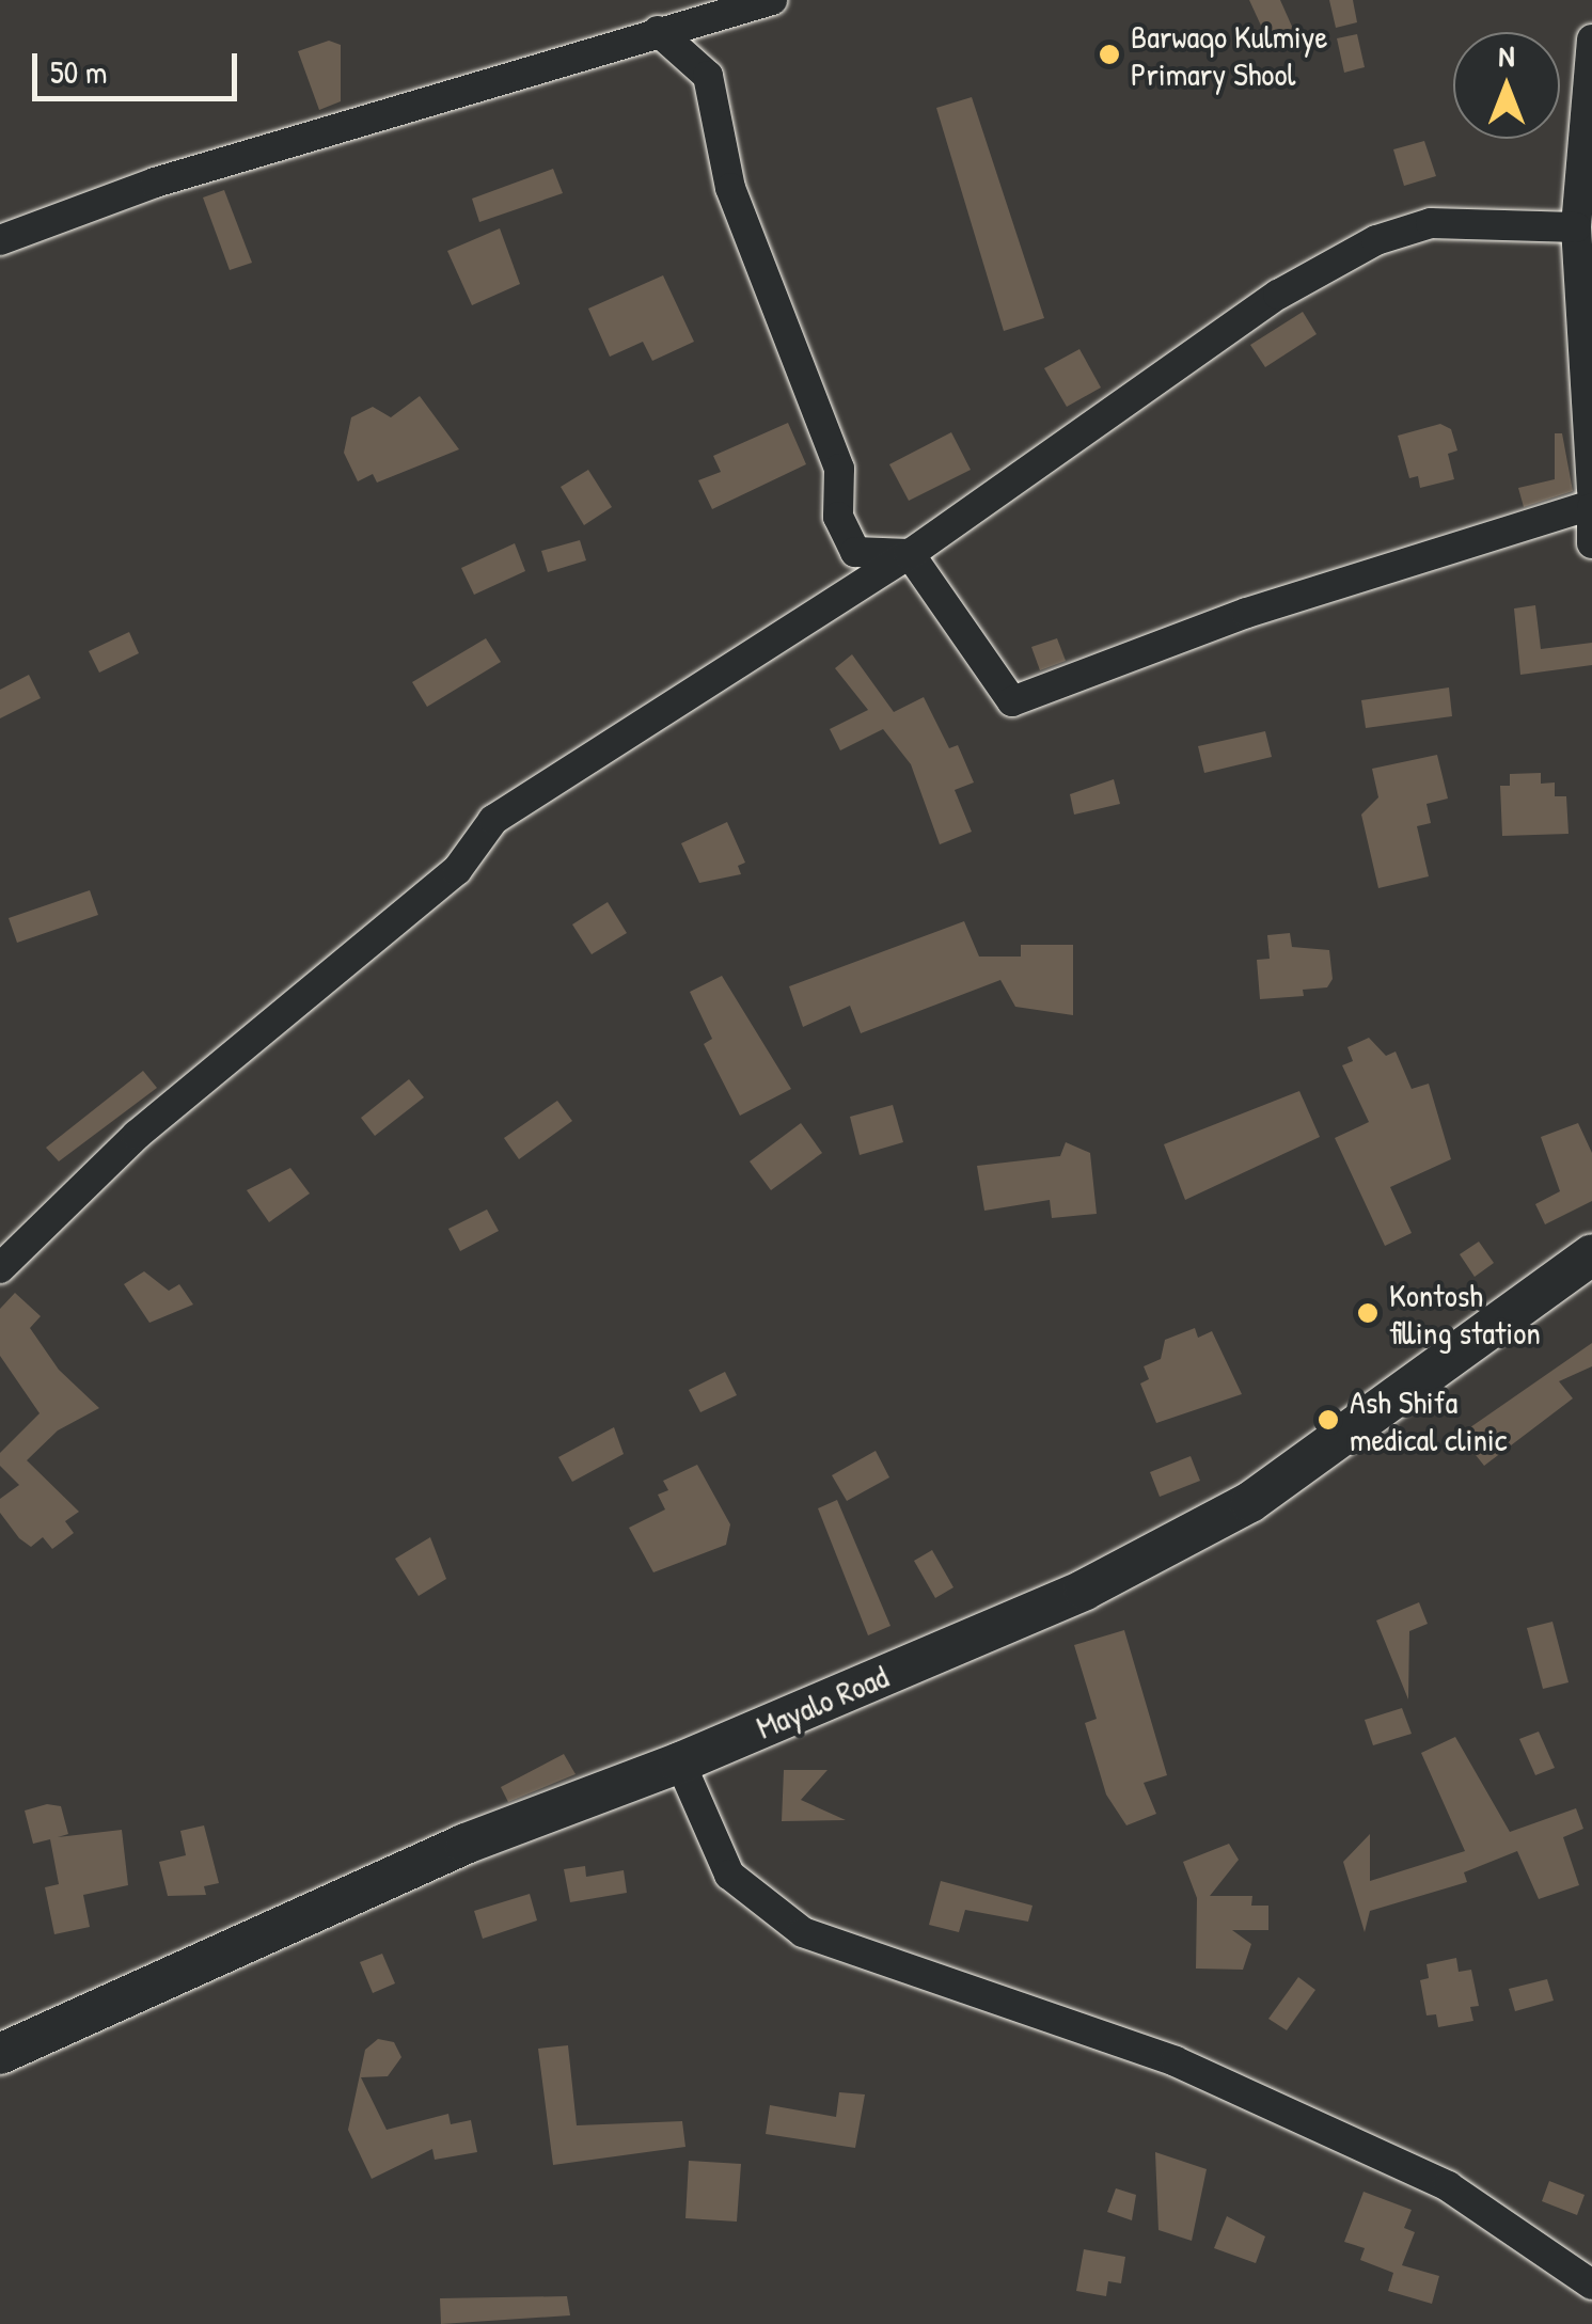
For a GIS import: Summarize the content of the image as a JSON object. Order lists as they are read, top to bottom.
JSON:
{
  "streets": {
    "street": ["Mayalo Road"]
  },
  "places": ["Barwaqo Kulmiye Primary Shool", "Kontosh filling station", "Ash Shifa medical clinic"],
  "scale_bar": "50 m",
  "north": "top"
}
